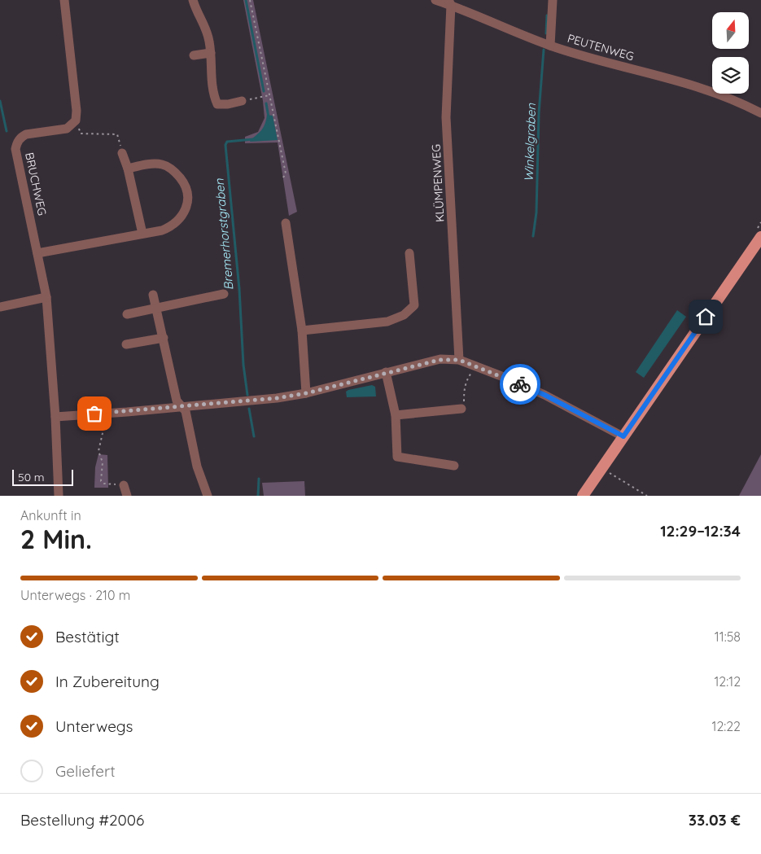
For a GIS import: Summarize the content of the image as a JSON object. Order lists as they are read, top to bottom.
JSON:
{
  "streets": {
    "street": ["PEUTENWEG", "KLÜMPENWEG", "BRUCHWEG"]
  },
  "crossings": [
    ["PEUTENWEG", "KLÜMPENWEG"]
  ],
  "water": ["Winkelgraben", "Bremerhorstgraben"],
  "scale_bar": "50 m",
  "north": "top",
  "page": {
    "scale": "50 m",
    "heading": ["2 Min.", "Ankunft in", "12:29–12:34"],
    "panel": ["Bestellung #2006", "33.03 €"],
    "bar": "Unterwegs · 210 m",
    "list": [
      ["Bestätigt", "11:58"],
      ["In Zubereitung", "12:12"],
      ["Unterwegs", "12:22"],
      "Geliefert"
    ]
  }
}
